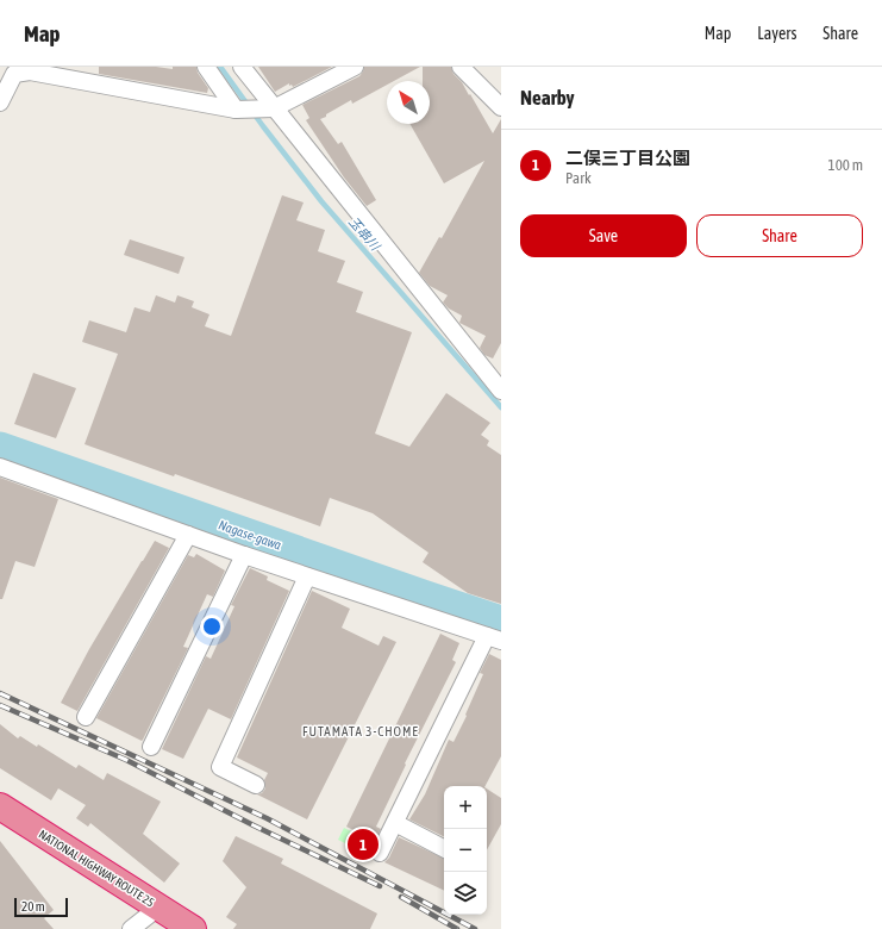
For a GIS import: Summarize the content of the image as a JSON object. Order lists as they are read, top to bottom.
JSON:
{
  "streets": {
    "highway": ["NATIONAL HIGHWAY ROUTE 25"]
  },
  "districts": ["FUTAMATA 3-CHOME"],
  "water": ["玉串川", "Nagase-gawa"],
  "scale_bar": "20 m",
  "north": "top left",
  "page": {
    "header": "Map",
    "nav": ["Map", "Layers", "Share"],
    "heading": "Nearby",
    "list": [
      {
        "mark": "1",
        "name": "二俣三丁目公園",
        "note": "Park",
        "value": "100 m"
      }
    ],
    "buttons": ["Save", "Share"],
    "map_buttons": ["+", "−"],
    "pins": "1",
    "scale": "20 m"
  }
}
